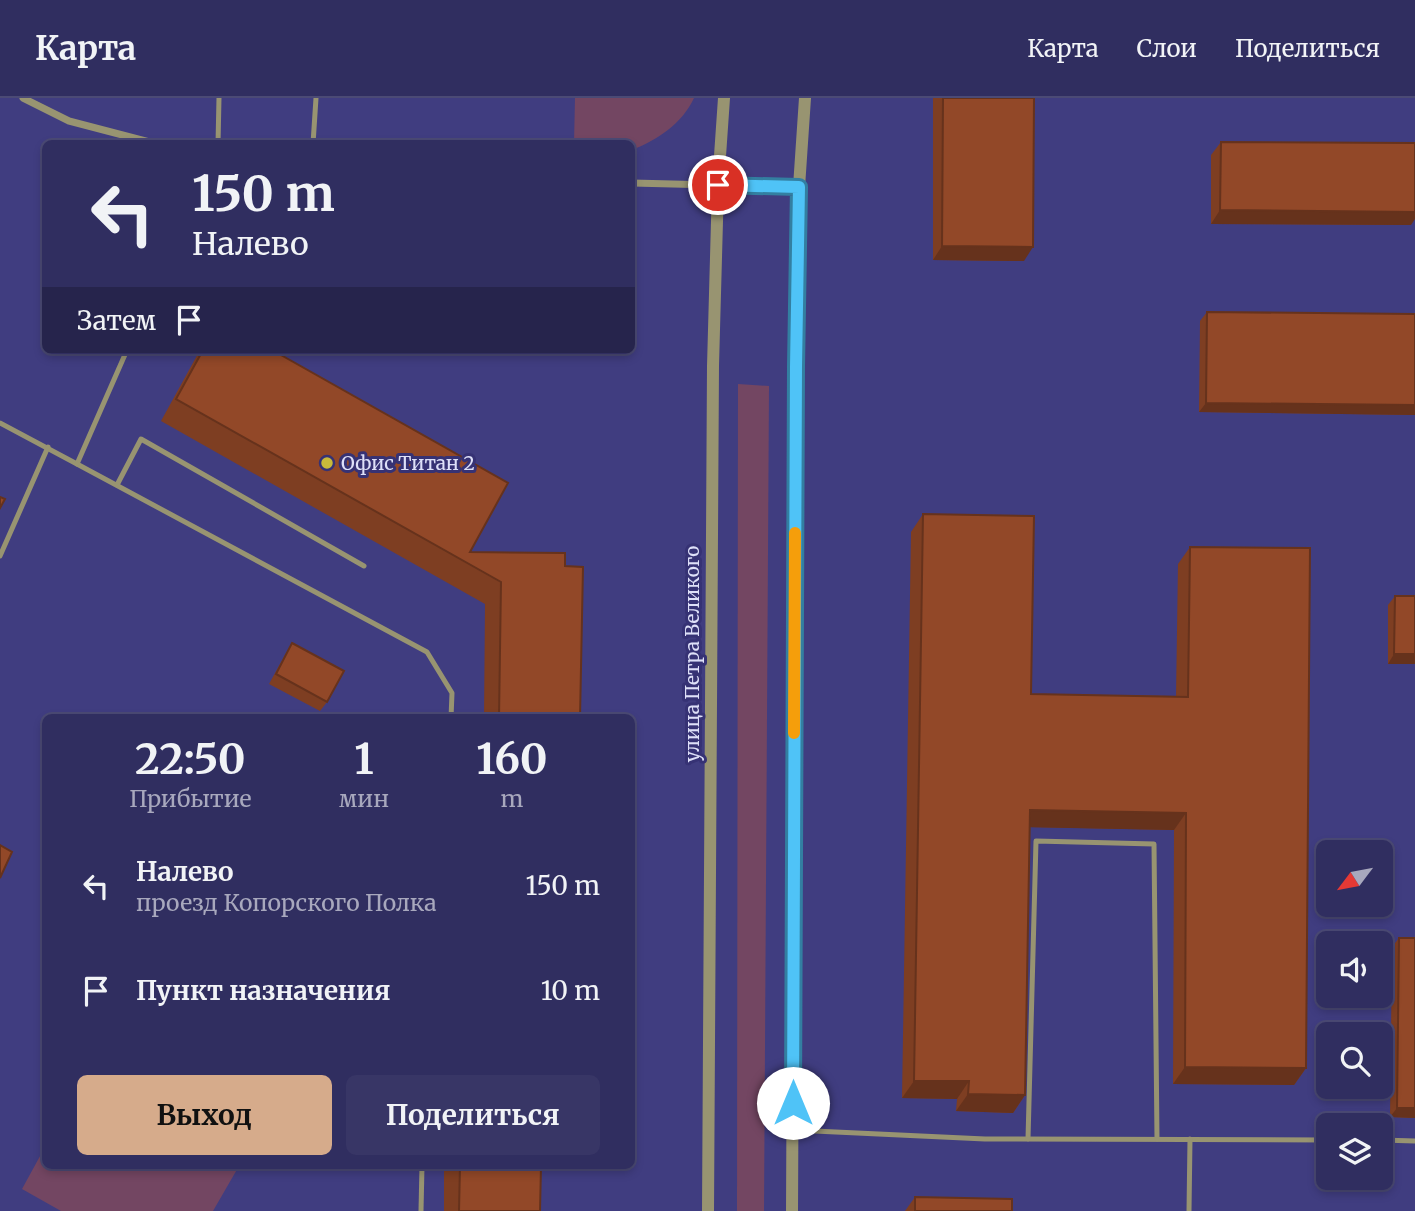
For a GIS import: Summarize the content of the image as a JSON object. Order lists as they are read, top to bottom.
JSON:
{
  "streets": {
    "street": ["улица Петра Великого"]
  },
  "places": ["Офис Титан 2"],
  "north": "bottom left",
  "page": {
    "header": "Карта",
    "nav": ["Карта", "Слои", "Поделиться"],
    "turn": ["150 m", "Налево"],
    "then": "Затем",
    "eta": [
      "22:50",
      "Прибытие",
      "1",
      "мин",
      "160",
      "m"
    ],
    "list": [
      {
        "name": "Налево",
        "note": "проезд Копорского Полка",
        "value": "150 m"
      },
      {
        "name": "Пункт назначения",
        "value": "10 m"
      }
    ],
    "buttons": ["Выход", "Поделиться"]
  }
}
